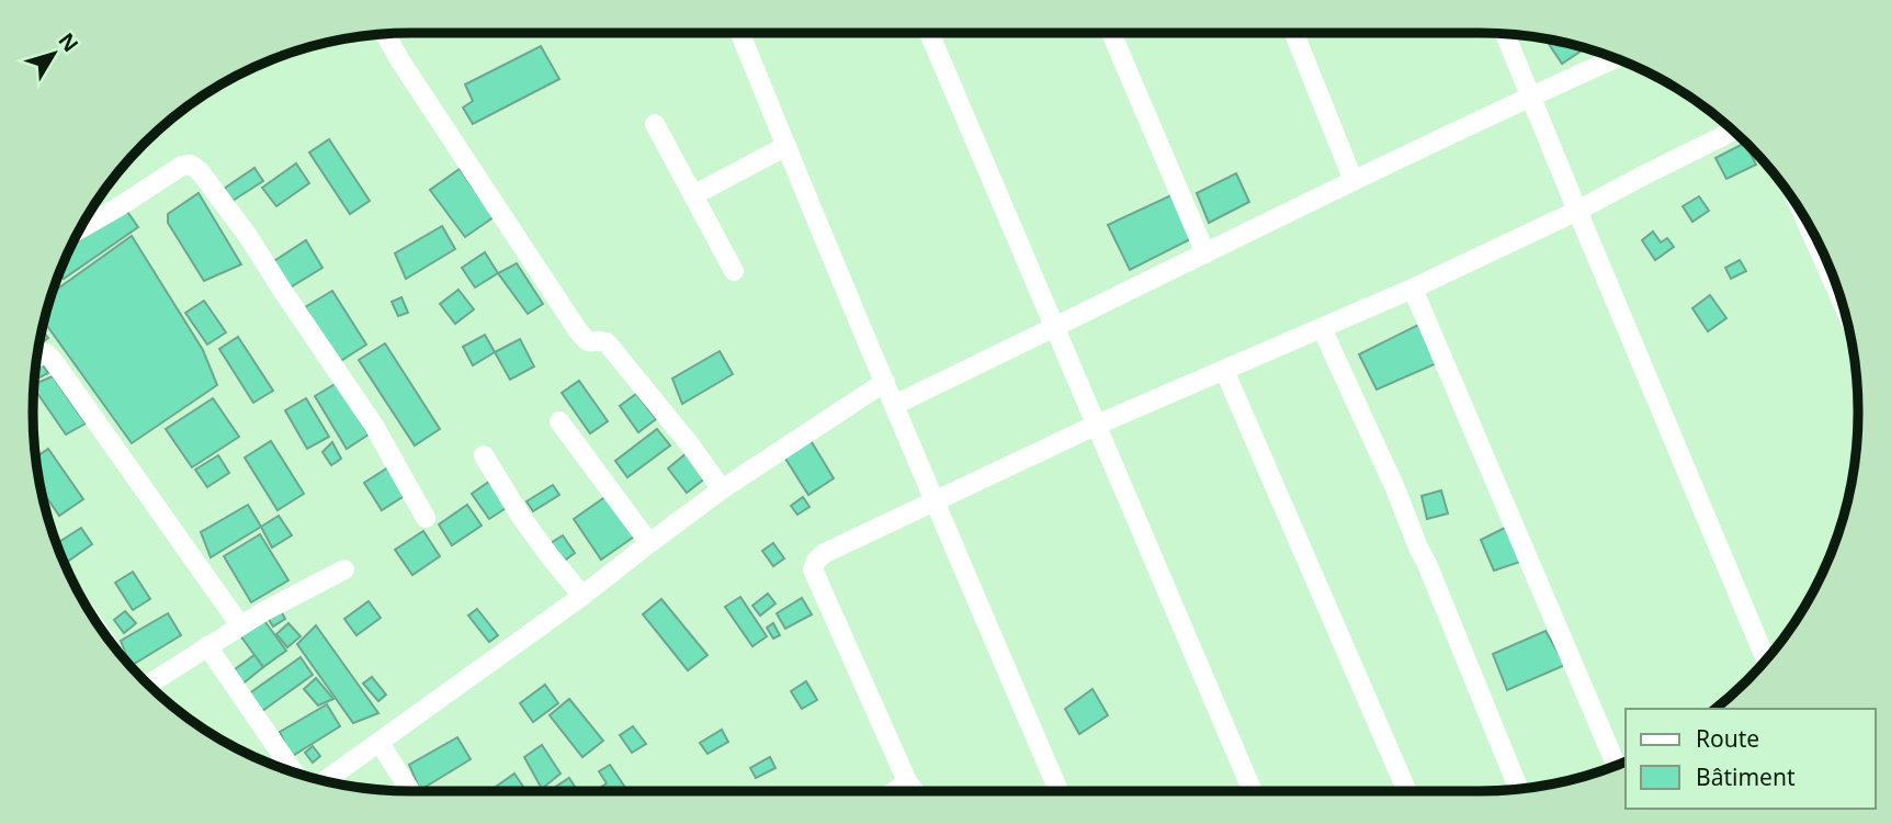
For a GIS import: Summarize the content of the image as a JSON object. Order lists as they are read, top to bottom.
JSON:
{
  "legend": ["Route", "Bâtiment"],
  "north": "top right"
}
